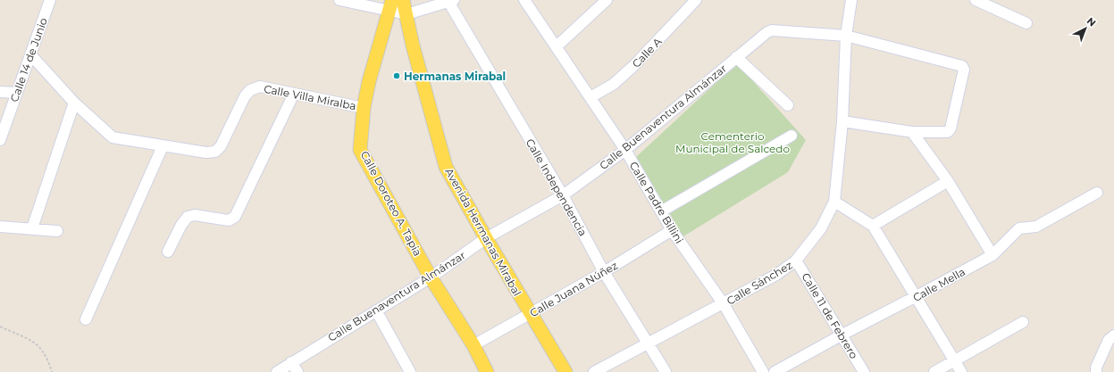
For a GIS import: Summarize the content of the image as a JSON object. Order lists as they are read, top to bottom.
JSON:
{
  "streets": {
    "main road": ["Calle Doroteo A. Tapia", "Avenida Hermanas Mirabal"],
    "street": [
      "Calle A",
      "Calle 14 de Junio",
      "Calle Villa Miralba",
      "Calle Buenaventura Almánzar",
      "Calle Independencia",
      "Calle Padre Billini",
      "Calle Sánchez",
      "Calle Mella",
      "Calle Juana Núñez",
      "Calle 11 de Febrero"
    ]
  },
  "crossings": [
    ["Calle A", "Calle Padre Billini"],
    ["Calle 14 de Junio", "Calle Villa Miralba"],
    ["Calle Villa Miralba", "Calle Doroteo A. Tapia"],
    ["Calle Buenaventura Almánzar", "Calle Independencia"],
    ["Calle Buenaventura Almánzar", "Calle Padre Billini"],
    ["Calle Buenaventura Almánzar", "Calle Doroteo A. Tapia"],
    ["Calle Buenaventura Almánzar", "Avenida Hermanas Mirabal"],
    ["Calle Buenaventura Almánzar", "Calle Sánchez"],
    ["Calle Independencia", "Calle Sánchez"],
    ["Calle Independencia", "Calle Juana Núñez"],
    ["Calle Padre Billini", "Calle Sánchez"],
    ["Calle Padre Billini", "Calle Juana Núñez"],
    ["Calle Doroteo A. Tapia", "Calle Juana Núñez"],
    ["Avenida Hermanas Mirabal", "Calle Juana Núñez"],
    ["Calle Sánchez", "Calle 11 de Febrero"],
    ["Calle Mella", "Calle 11 de Febrero"]
  ],
  "parks": ["Cementerio Municipal de Salcedo"],
  "places": ["Hermanas Mirabal"],
  "north": "top right"
}
